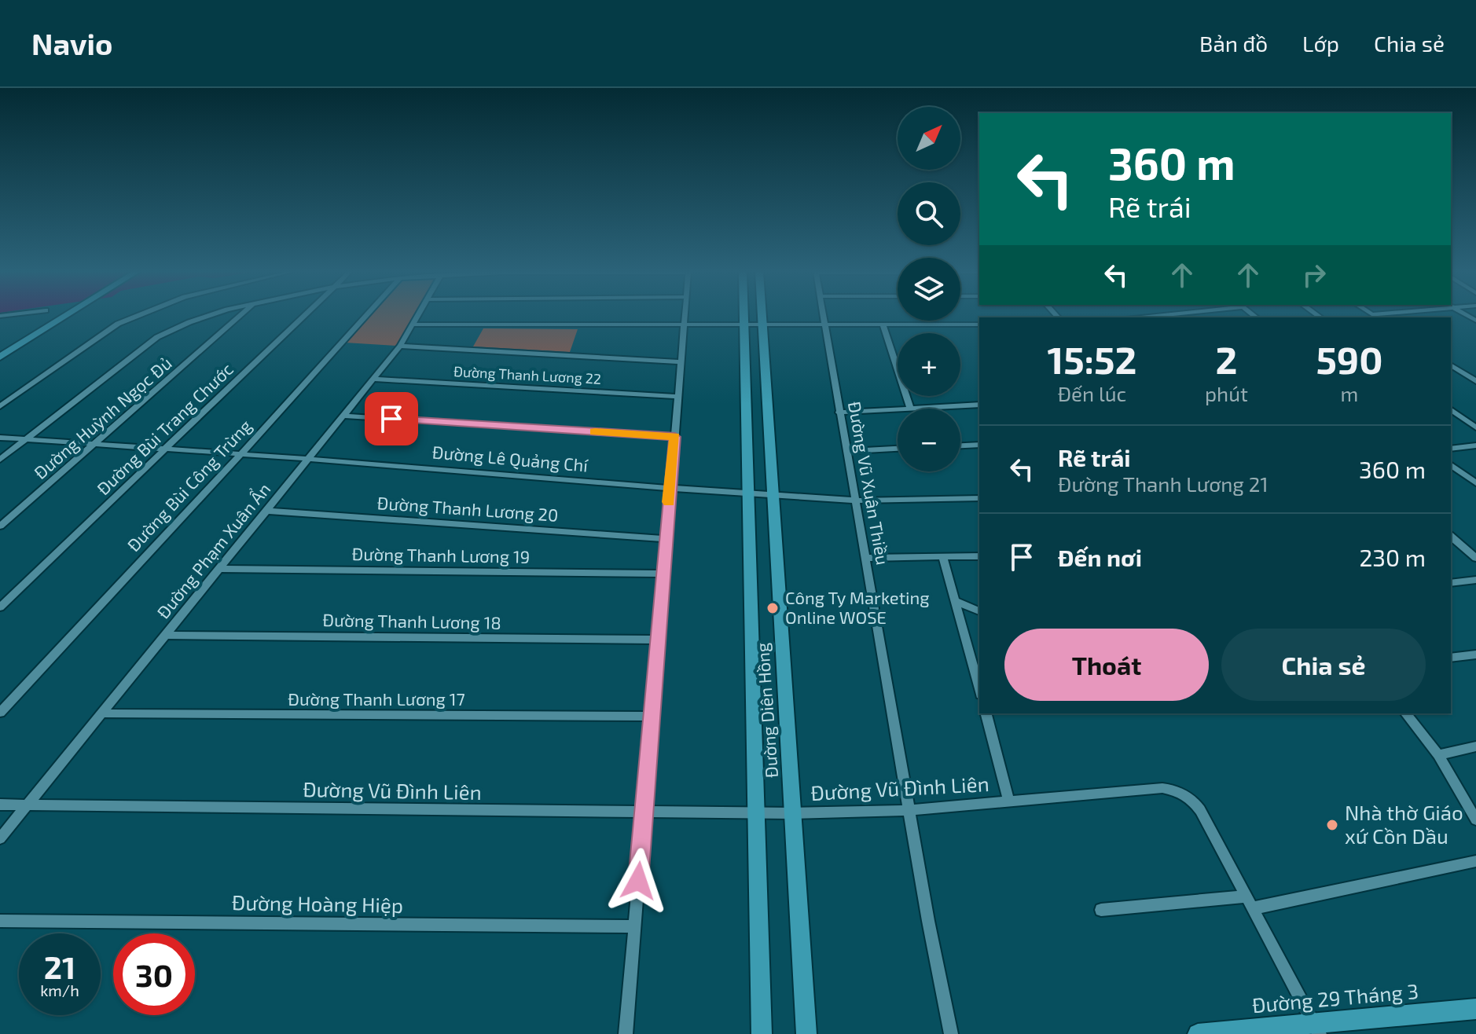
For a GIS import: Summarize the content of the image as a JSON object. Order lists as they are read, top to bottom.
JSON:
{
  "streets": {
    "street": [
      "Đường Thanh Lương 22",
      "Đường Huỳnh Ngọc Đủ",
      "Đường Bùi Trang Chước",
      "Đường Lê Quảng Chí",
      "Đường Vũ Xuân Thiều",
      "Đường Bùi Công Trừng",
      "Đường Thanh Lương 20",
      "Đường Phạm Xuân Ẩn",
      "Đường Thanh Lương 19",
      "Đường Thanh Lương 18",
      "Đường Thanh Lương 17",
      "Đường Diên Hồng",
      "Đường Vũ Đình Liên",
      "Đường Hoàng Hiệp",
      "Đường 29 Tháng 3"
    ]
  },
  "crossings": [
    ["Đường Thanh Lương 22", "Đường Phạm Xuân Ẩn"],
    ["Đường Huỳnh Ngọc Đủ", "Đường Lê Quảng Chí"],
    ["Đường Bùi Trang Chước", "Đường Lê Quảng Chí"],
    ["Đường Lê Quảng Chí", "Đường Vũ Xuân Thiều"],
    ["Đường Lê Quảng Chí", "Đường Bùi Công Trừng"],
    ["Đường Lê Quảng Chí", "Đường Phạm Xuân Ẩn"],
    ["Đường Lê Quảng Chí", "Đường Diên Hồng"],
    ["Đường Vũ Xuân Thiều", "Đường Vũ Đình Liên"],
    ["Đường Thanh Lương 20", "Đường Phạm Xuân Ẩn"],
    ["Đường Phạm Xuân Ẩn", "Đường Thanh Lương 19"],
    ["Đường Phạm Xuân Ẩn", "Đường Thanh Lương 18"],
    ["Đường Phạm Xuân Ẩn", "Đường Thanh Lương 17"],
    ["Đường Phạm Xuân Ẩn", "Đường Vũ Đình Liên"],
    ["Đường Diên Hồng", "Đường Vũ Đình Liên"],
    ["Đường Vũ Đình Liên", "Đường 29 Tháng 3"]
  ],
  "places": ["Công Ty Marketing Online WOSE", "Nhà thờ Giáo xứ Cồn Dầu"],
  "north": "top right",
  "page": {
    "header": "Navio",
    "nav": ["Bản đồ", "Lớp", "Chia sẻ"],
    "map_buttons": ["+", "−"],
    "turn": ["360 m", "Rẽ trái"],
    "eta": [
      "15:52",
      "Đến lúc",
      "2",
      "phút",
      "590",
      "m"
    ],
    "list": [
      {
        "name": "Rẽ trái",
        "note": "Đường Thanh Lương 21",
        "value": "360 m"
      },
      {
        "name": "Đến nơi",
        "value": "230 m"
      }
    ],
    "buttons": ["Thoát", "Chia sẻ"],
    "speed": "21 km/h",
    "limit": "30"
  }
}
